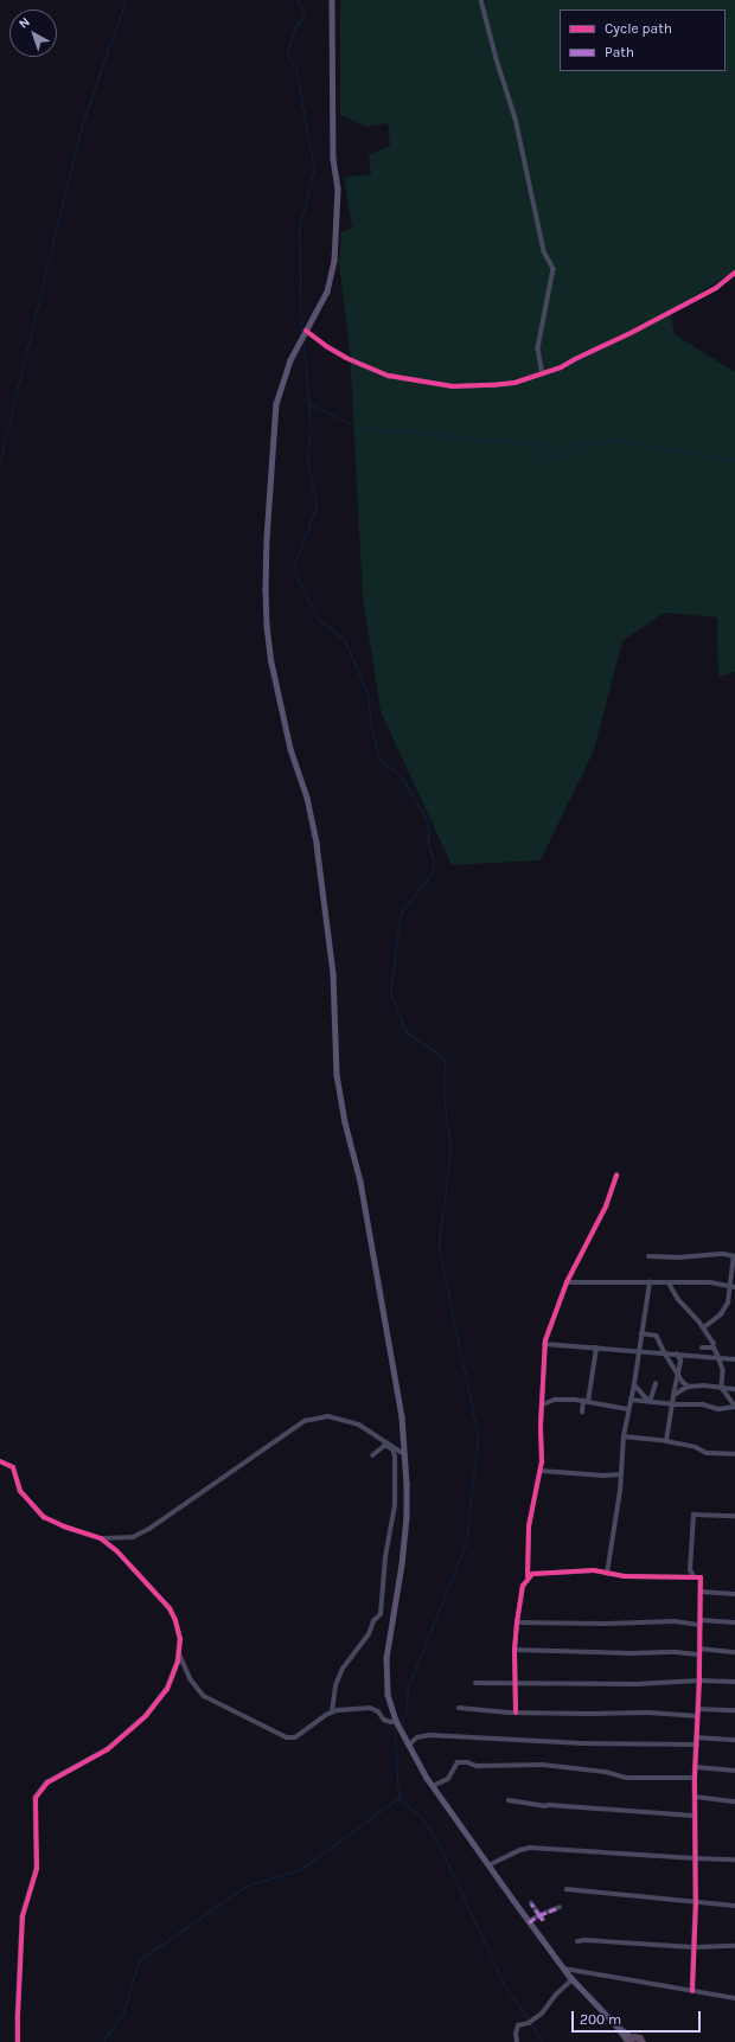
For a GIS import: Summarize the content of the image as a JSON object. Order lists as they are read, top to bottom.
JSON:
{
  "legend": ["Cycle path", "Path"],
  "scale_bar": "200 m",
  "north": "top left"
}
